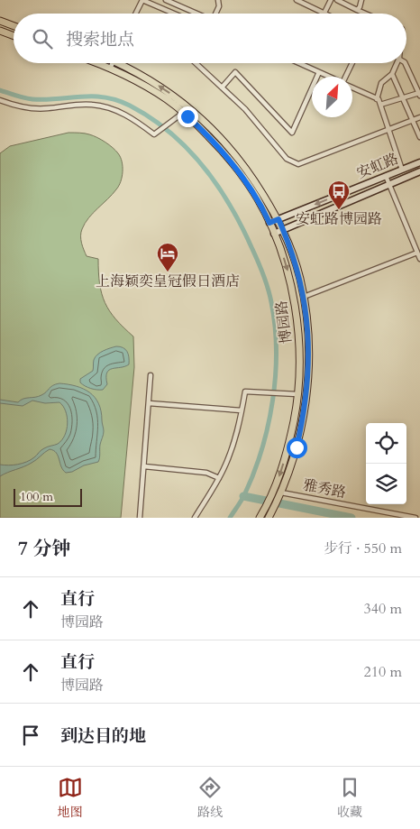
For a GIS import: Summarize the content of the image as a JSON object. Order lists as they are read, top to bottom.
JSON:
{
  "streets": {
    "main road": ["安虹路", "博园路"],
    "street": ["雅秀路"]
  },
  "crossings": [
    ["安虹路", "博园路"],
    ["博园路", "雅秀路"]
  ],
  "places": {
    "bus stop": ["安虹路博园路"],
    "hotel": ["上海颖奕皇冠假日酒店"]
  },
  "scale_bar": "100 m",
  "north": "top right",
  "page": {
    "search": "搜索地点",
    "scale": "100 m",
    "heading": ["7 分钟", "步行 · 550 m"],
    "list": [
      ["直行", "博园路", "340 m"],
      ["直行", "博园路", "210 m"],
      "到达目的地"
    ],
    "nav": ["地图", "路线", "收藏"]
  }
}
